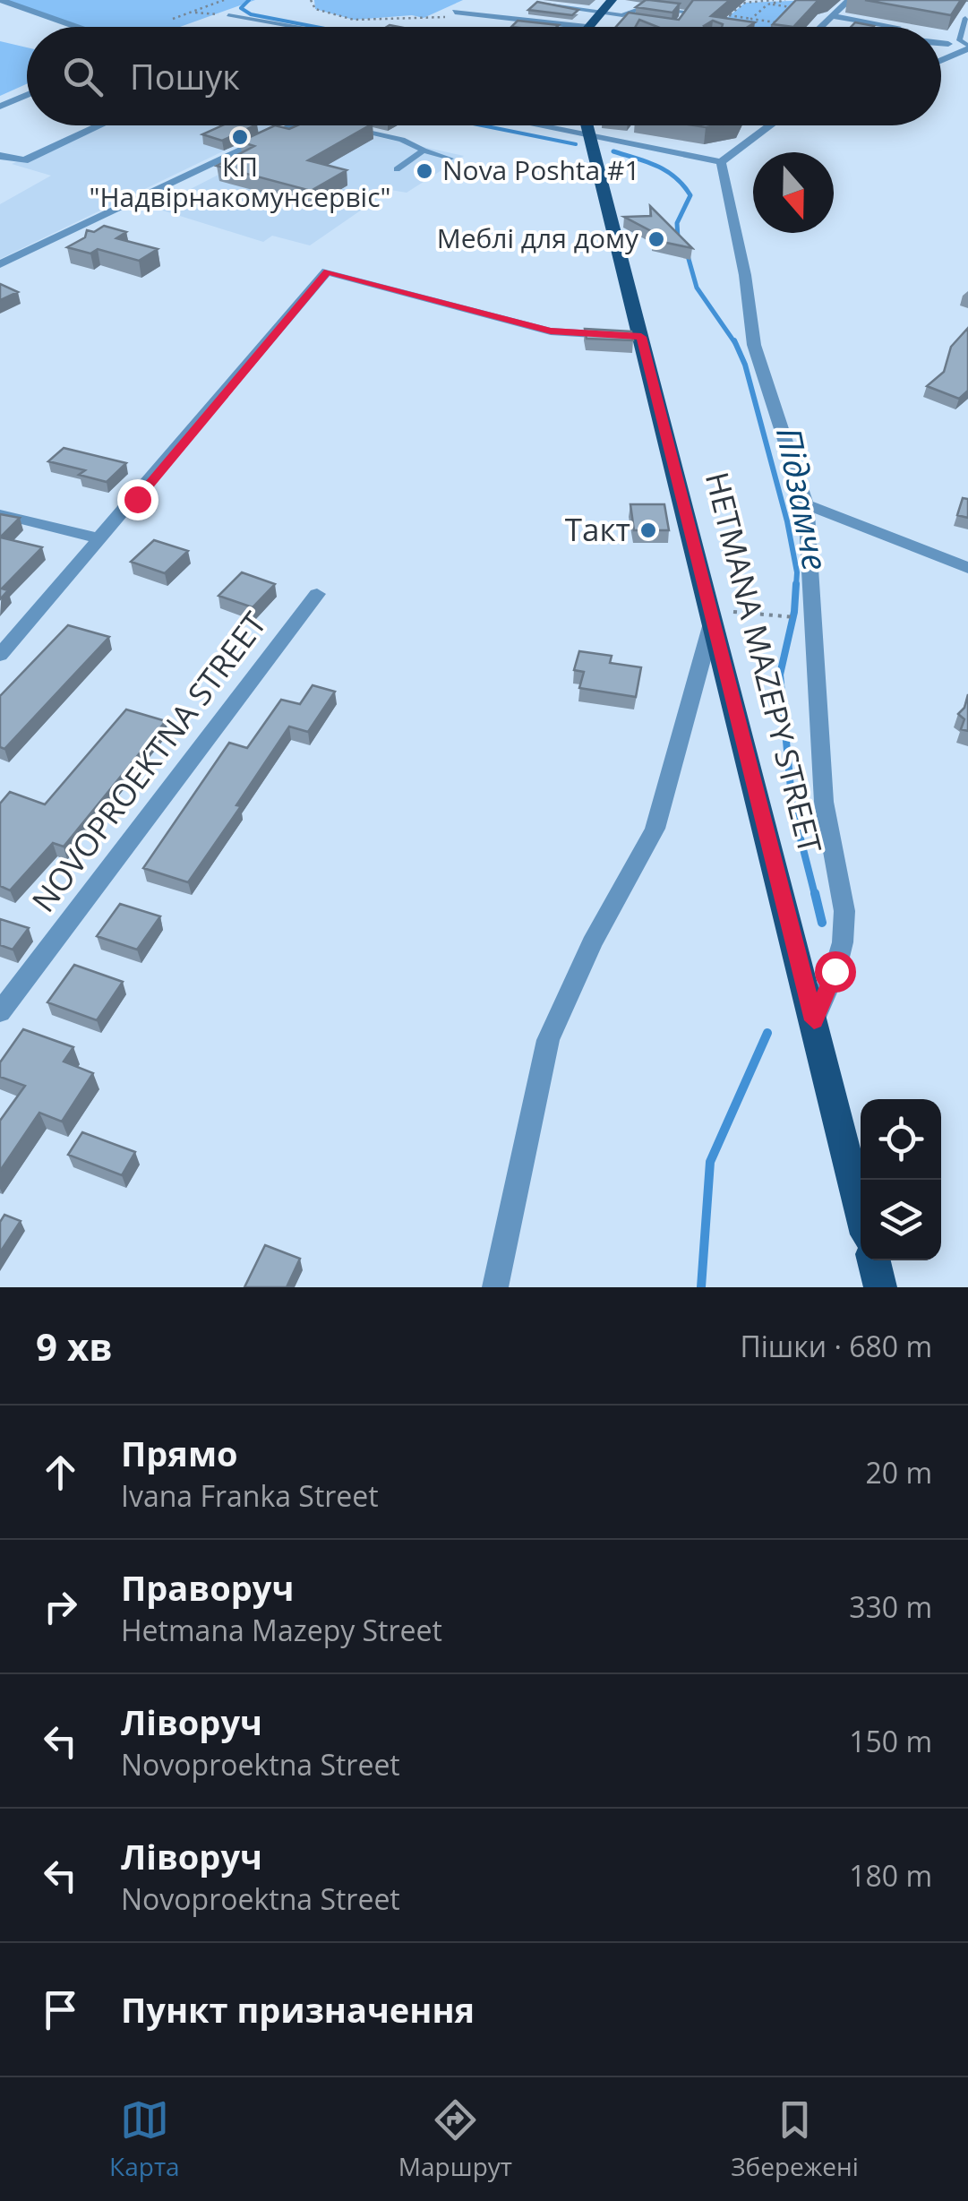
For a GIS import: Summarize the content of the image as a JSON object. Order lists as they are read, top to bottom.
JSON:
{
  "streets": {
    "main road": ["HETMANA MAZEPY STREET"],
    "street": ["NOVOPROEKTNA STREET"]
  },
  "water": ["Підзамче"],
  "places": [
    "КП \"Надвірнакомунсервіс\"",
    "Nova Poshta #1",
    "Меблі для дому",
    "Такт"
  ],
  "north": "bottom",
  "page": {
    "search": "Пошук",
    "heading": ["9 хв", "Пішки · 680 m"],
    "list": [
      ["Прямо", "Ivana Franka Street", "20 m"],
      ["Праворуч", "Hetmana Mazepy Street", "330 m"],
      ["Ліворуч", "Novoproektna Street", "150 m"],
      ["Ліворуч", "Novoproektna Street", "180 m"],
      "Пункт призначення"
    ],
    "nav": ["Карта", "Маршрут", "Збережені"]
  }
}
